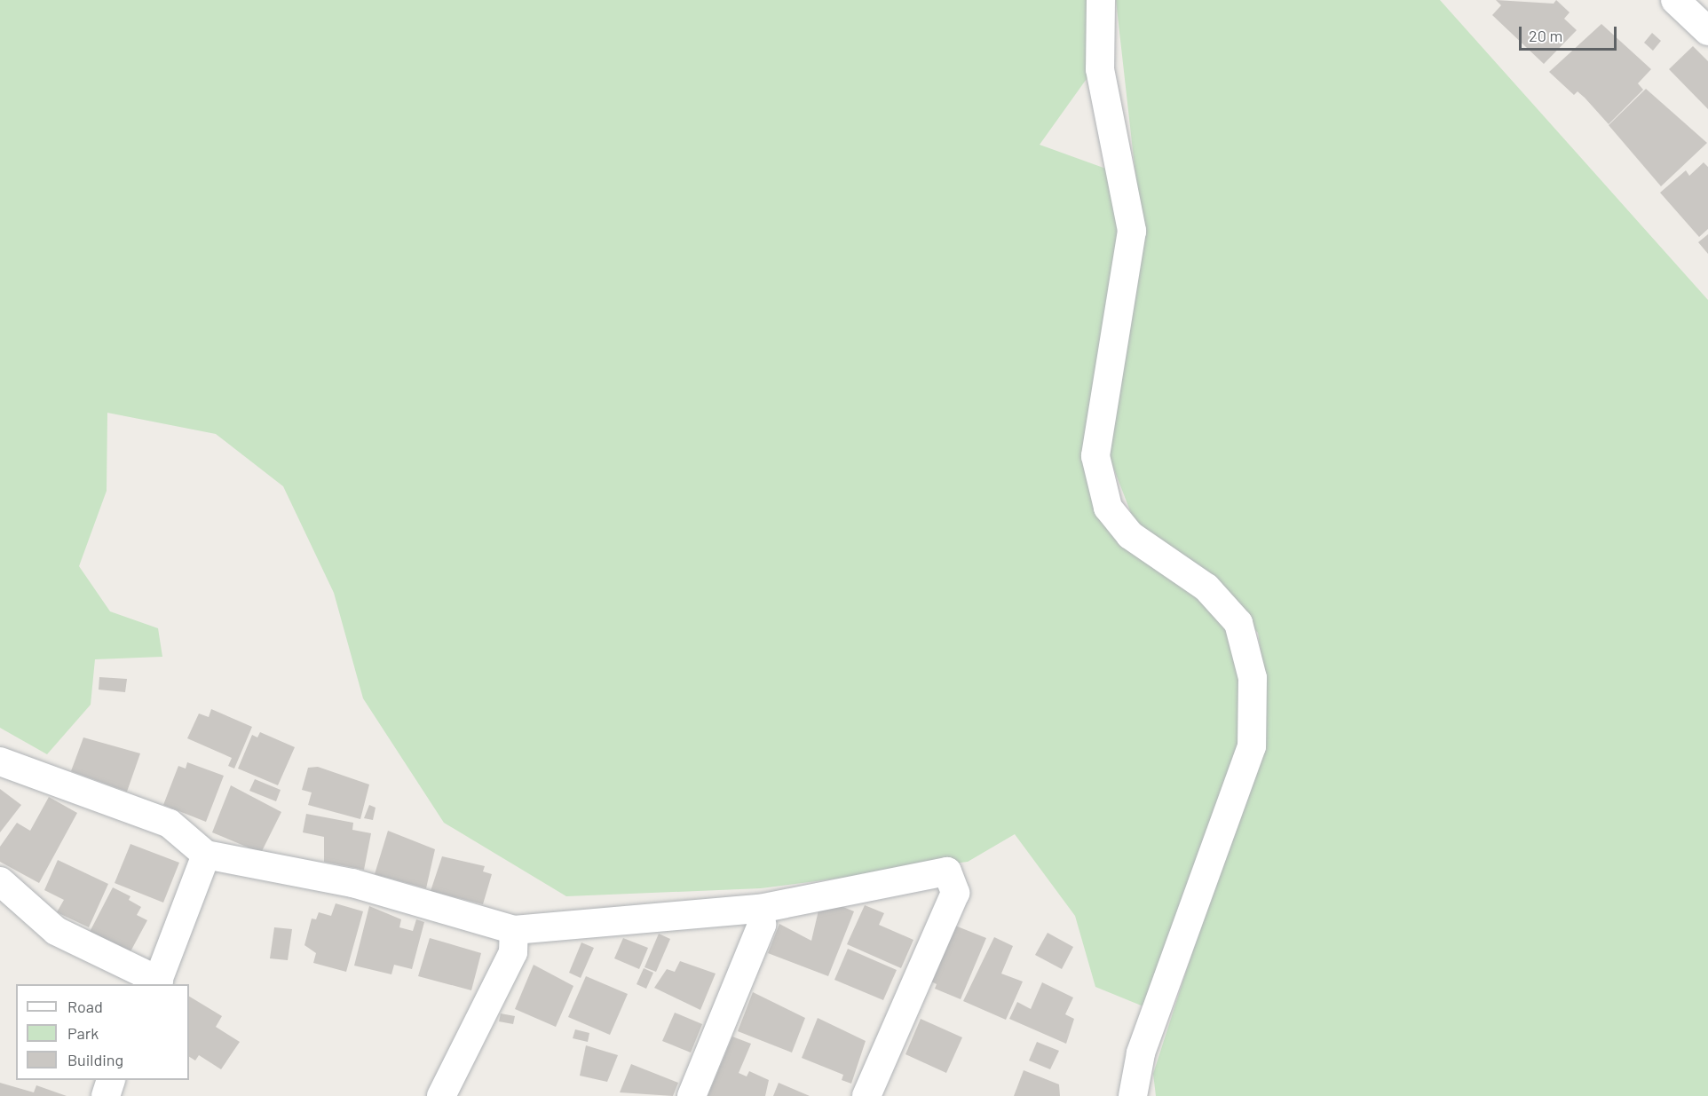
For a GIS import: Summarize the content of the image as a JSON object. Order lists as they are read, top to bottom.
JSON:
{
  "legend": ["Road", "Park", "Building"],
  "scale_bar": "20 m"
}
